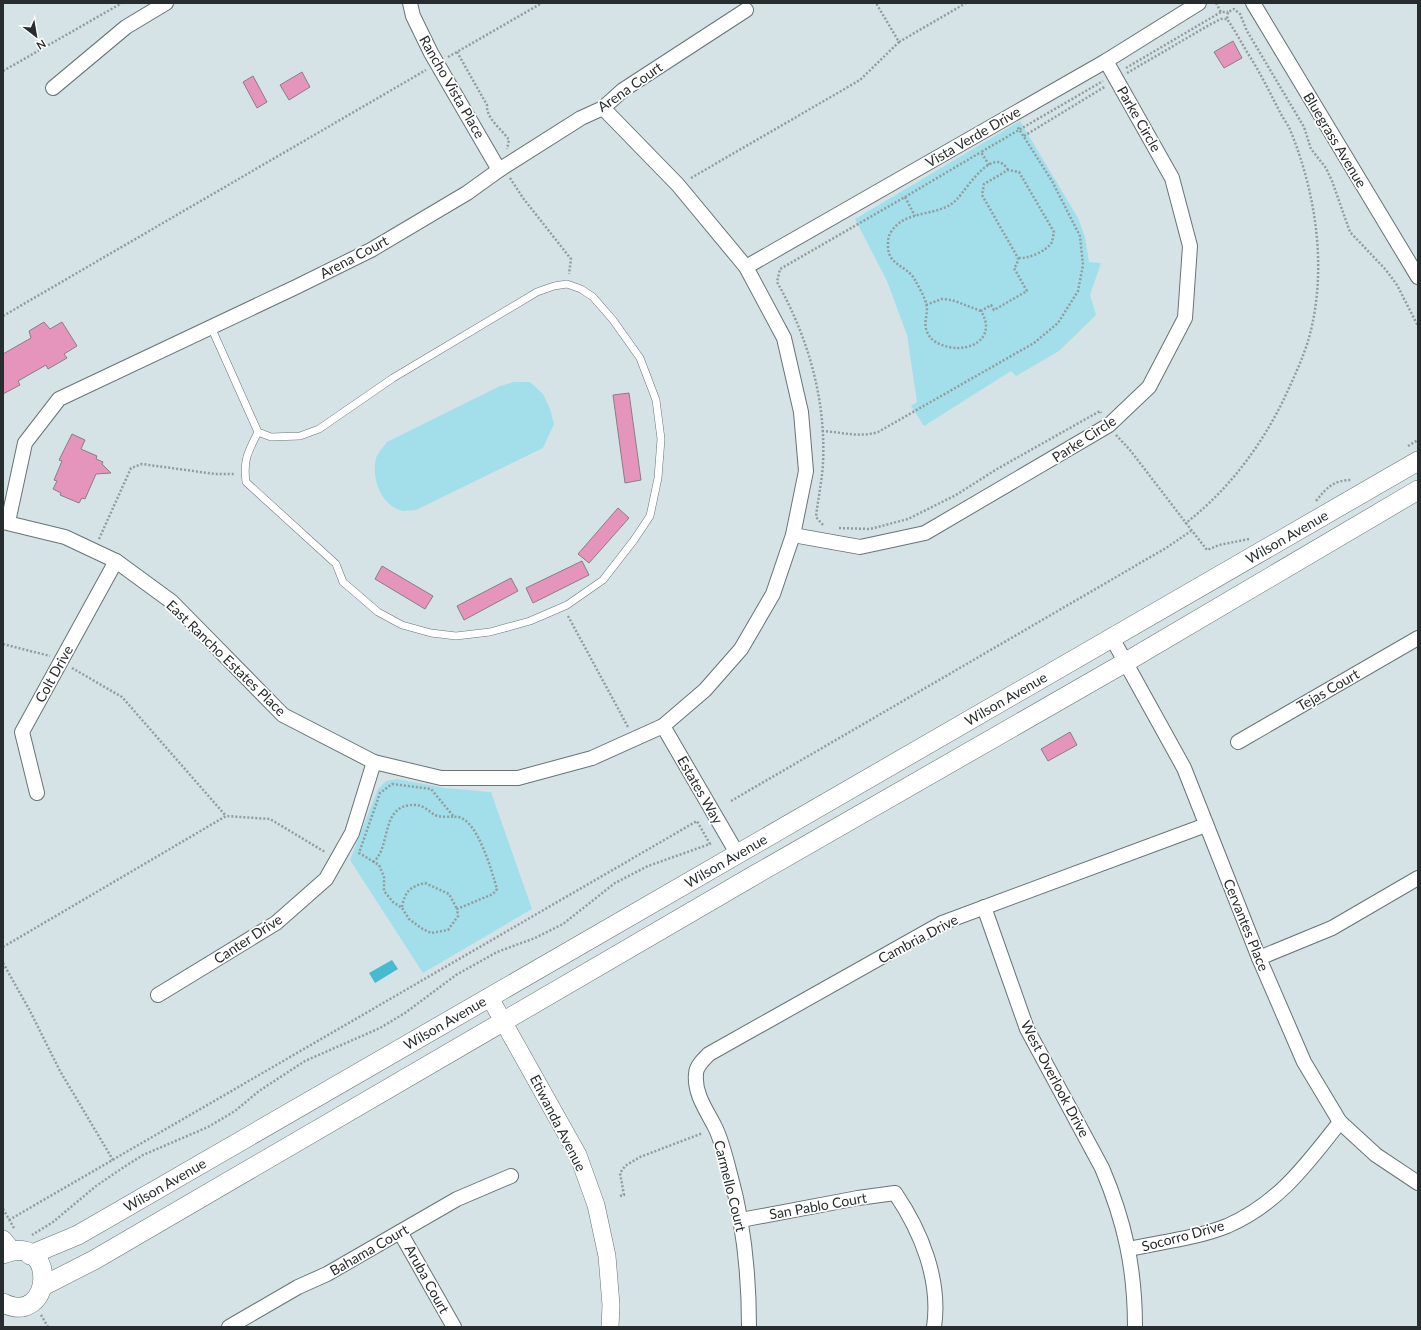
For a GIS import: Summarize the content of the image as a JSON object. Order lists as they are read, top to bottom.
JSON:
{
  "streets": {
    "main road": ["Wilson Avenue"],
    "street": [
      "Rancho Vista Place",
      "Arena Court",
      "Parke Circle",
      "Vista Verde Drive",
      "Bluegrass Avenue",
      "East Rancho Estates Place",
      "Colt Drive",
      "Tejas Court",
      "Estates Way",
      "Cervantes Place",
      "Canter Drive",
      "Cambria Drive",
      "West Overlook Drive",
      "Etiwanda Avenue",
      "Carmello Court",
      "San Pablo Court",
      "Socorro Drive",
      "Bahama Court",
      "Aruba Court"
    ]
  },
  "crossings": [
    ["Rancho Vista Place", "Arena Court"],
    ["Arena Court", "East Rancho Estates Place"],
    ["Parke Circle", "Vista Verde Drive"],
    ["Parke Circle", "East Rancho Estates Place"],
    ["Vista Verde Drive", "East Rancho Estates Place"],
    ["Wilson Avenue", "Estates Way"],
    ["Wilson Avenue", "Cervantes Place"],
    ["Wilson Avenue", "Etiwanda Avenue"],
    ["East Rancho Estates Place", "Colt Drive"],
    ["East Rancho Estates Place", "Estates Way"],
    ["East Rancho Estates Place", "Canter Drive"],
    ["Cervantes Place", "Cambria Drive"],
    ["Cervantes Place", "Socorro Drive"],
    ["Cambria Drive", "West Overlook Drive"],
    ["Cambria Drive", "Carmello Court"],
    ["West Overlook Drive", "Socorro Drive"],
    ["Carmello Court", "San Pablo Court"],
    ["Bahama Court", "Aruba Court"]
  ],
  "north": "bottom right"
}
